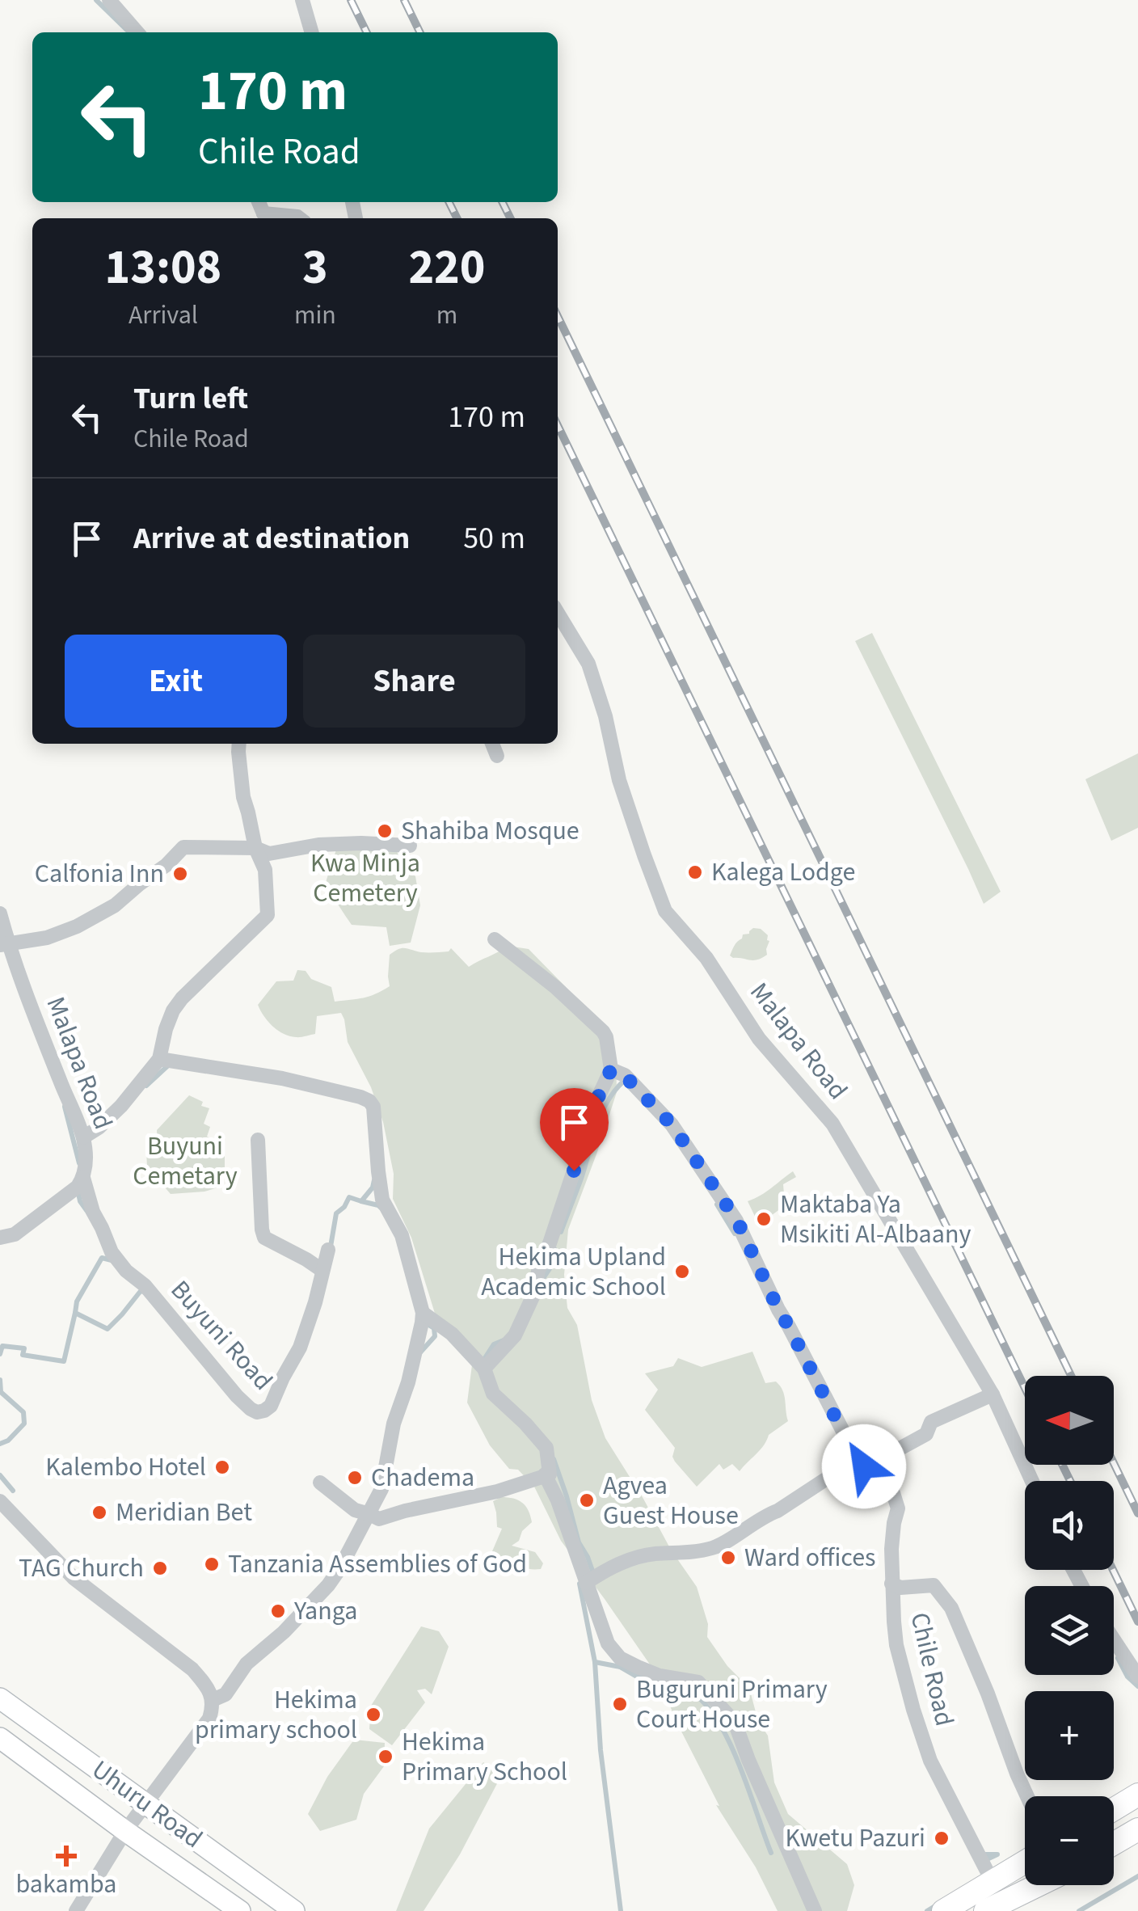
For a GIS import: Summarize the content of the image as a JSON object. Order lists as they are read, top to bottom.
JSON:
{
  "streets": {
    "main road": ["Uhuru Road"],
    "street": ["Malapa Road", "Buyuni Road", "Chile Road"]
  },
  "crossings": [
    ["Malapa Road", "Buyuni Road"]
  ],
  "parks": ["Kwa Minja Cemetery", "Buyuni Cemetary"],
  "places": {
    "other": [
      "Shahiba Mosque",
      "Kalega Lodge",
      "Calfonia Inn",
      "Maktaba Ya Msikiti Al-Albaany",
      "Hekima Upland Academic School",
      "Kalembo Hotel",
      "Chadema",
      "Agvea Guest House",
      "Meridian Bet",
      "Ward offices",
      "Tanzania Assemblies of God",
      "TAG Church",
      "Yanga",
      "Buguruni Primary Court House",
      "Hekima primary school",
      "Hekima Primary School",
      "Kwetu Pazuri"
    ],
    "health": ["bakamba"]
  },
  "north": "left",
  "page": {
    "turn": ["170 m", "Chile Road"],
    "eta": [
      "13:08",
      "Arrival",
      "3",
      "min",
      "220",
      "m"
    ],
    "list": [
      {
        "name": "Turn left",
        "note": "Chile Road",
        "value": "170 m"
      },
      {
        "name": "Arrive at destination",
        "value": "50 m"
      }
    ],
    "buttons": ["Exit", "Share"],
    "map_buttons": ["+", "−"]
  }
}
